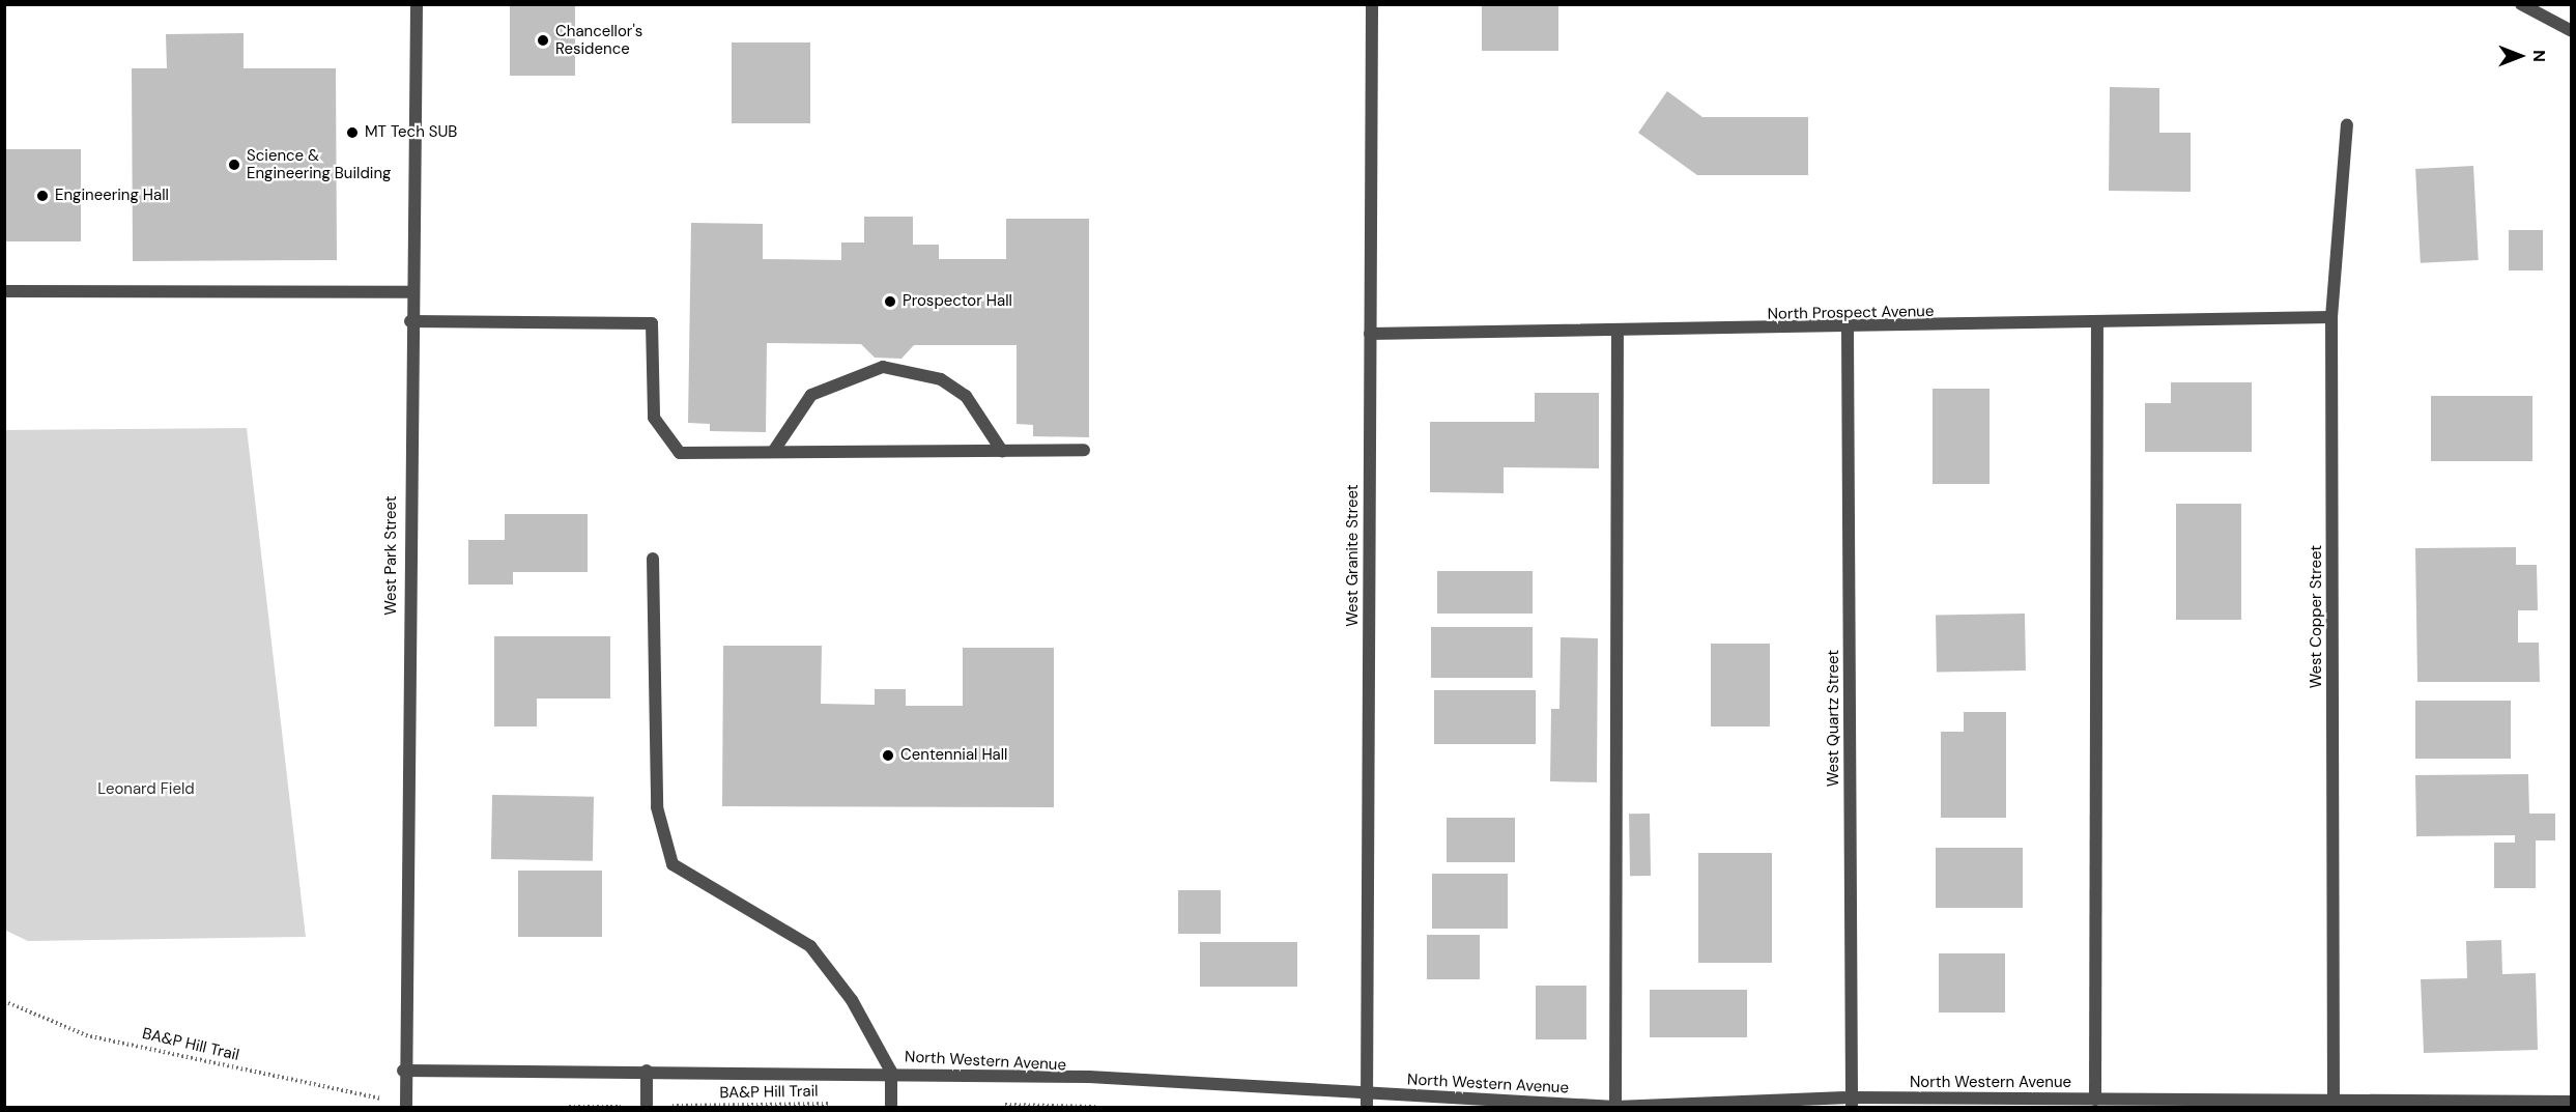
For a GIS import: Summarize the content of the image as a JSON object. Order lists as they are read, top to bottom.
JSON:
{
  "streets": {
    "street": [
      "North Prospect Avenue",
      "West Park Street",
      "West Granite Street",
      "West Copper Street",
      "West Quartz Street",
      "North Western Avenue"
    ],
    "path": ["BA&P Hill Trail"]
  },
  "crossings": [
    ["North Prospect Avenue", "West Granite Street"],
    ["North Prospect Avenue", "West Copper Street"],
    ["North Prospect Avenue", "West Quartz Street"],
    ["West Park Street", "North Western Avenue"],
    ["West Granite Street", "North Western Avenue"],
    ["West Copper Street", "North Western Avenue"],
    ["West Quartz Street", "North Western Avenue"]
  ],
  "parks": ["Leonard Field"],
  "places": [
    "Chancellor's Residence",
    "MT Tech SUB",
    "Science & Engineering Building",
    "Engineering Hall",
    "Prospector Hall",
    "Centennial Hall"
  ],
  "north": "right"
}
